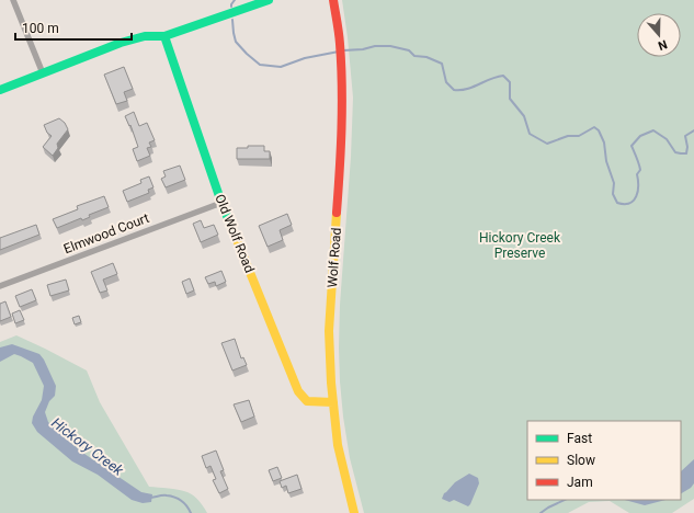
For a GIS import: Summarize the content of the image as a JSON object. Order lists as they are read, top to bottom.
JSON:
{
  "streets": {
    "street": ["Elmwood Court", "Old Wolf Road", "Wolf Road"]
  },
  "crossings": [
    ["Elmwood Court", "Old Wolf Road"],
    ["Old Wolf Road", "Wolf Road"]
  ],
  "water": ["Hickory Creek"],
  "parks": ["Hickory Creek Preserve"],
  "legend": ["Fast", "Slow", "Jam"],
  "scale_bar": "100 m",
  "north": "bottom"
}
